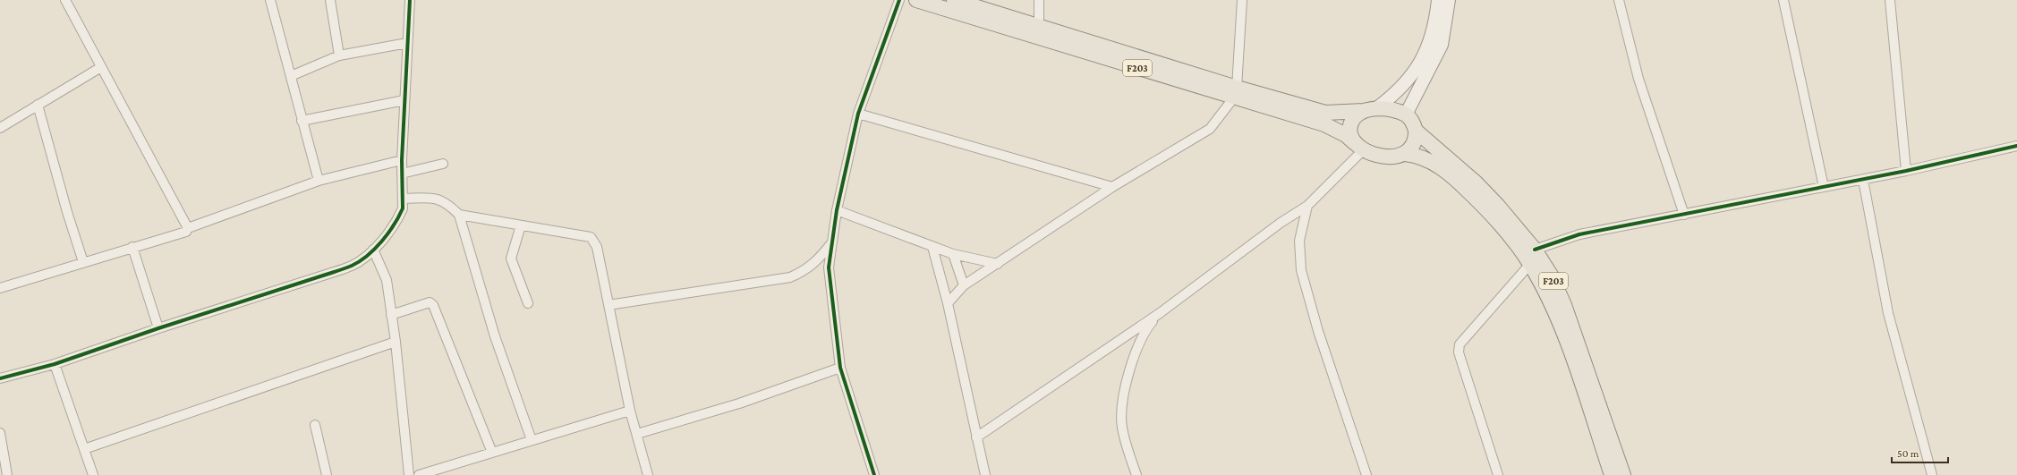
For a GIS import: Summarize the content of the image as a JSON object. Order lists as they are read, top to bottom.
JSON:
{
  "streets": {
    "main road": ["F203"]
  },
  "scale_bar": "50 m"
}
